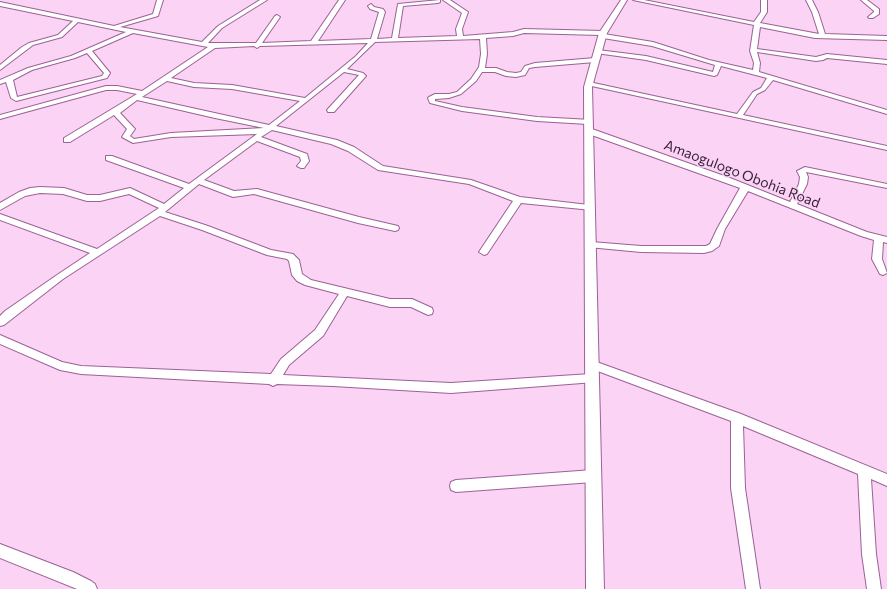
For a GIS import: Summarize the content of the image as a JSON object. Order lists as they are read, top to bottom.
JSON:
{
  "streets": {
    "street": ["Amaogulogo Obohia Road"]
  }
}
